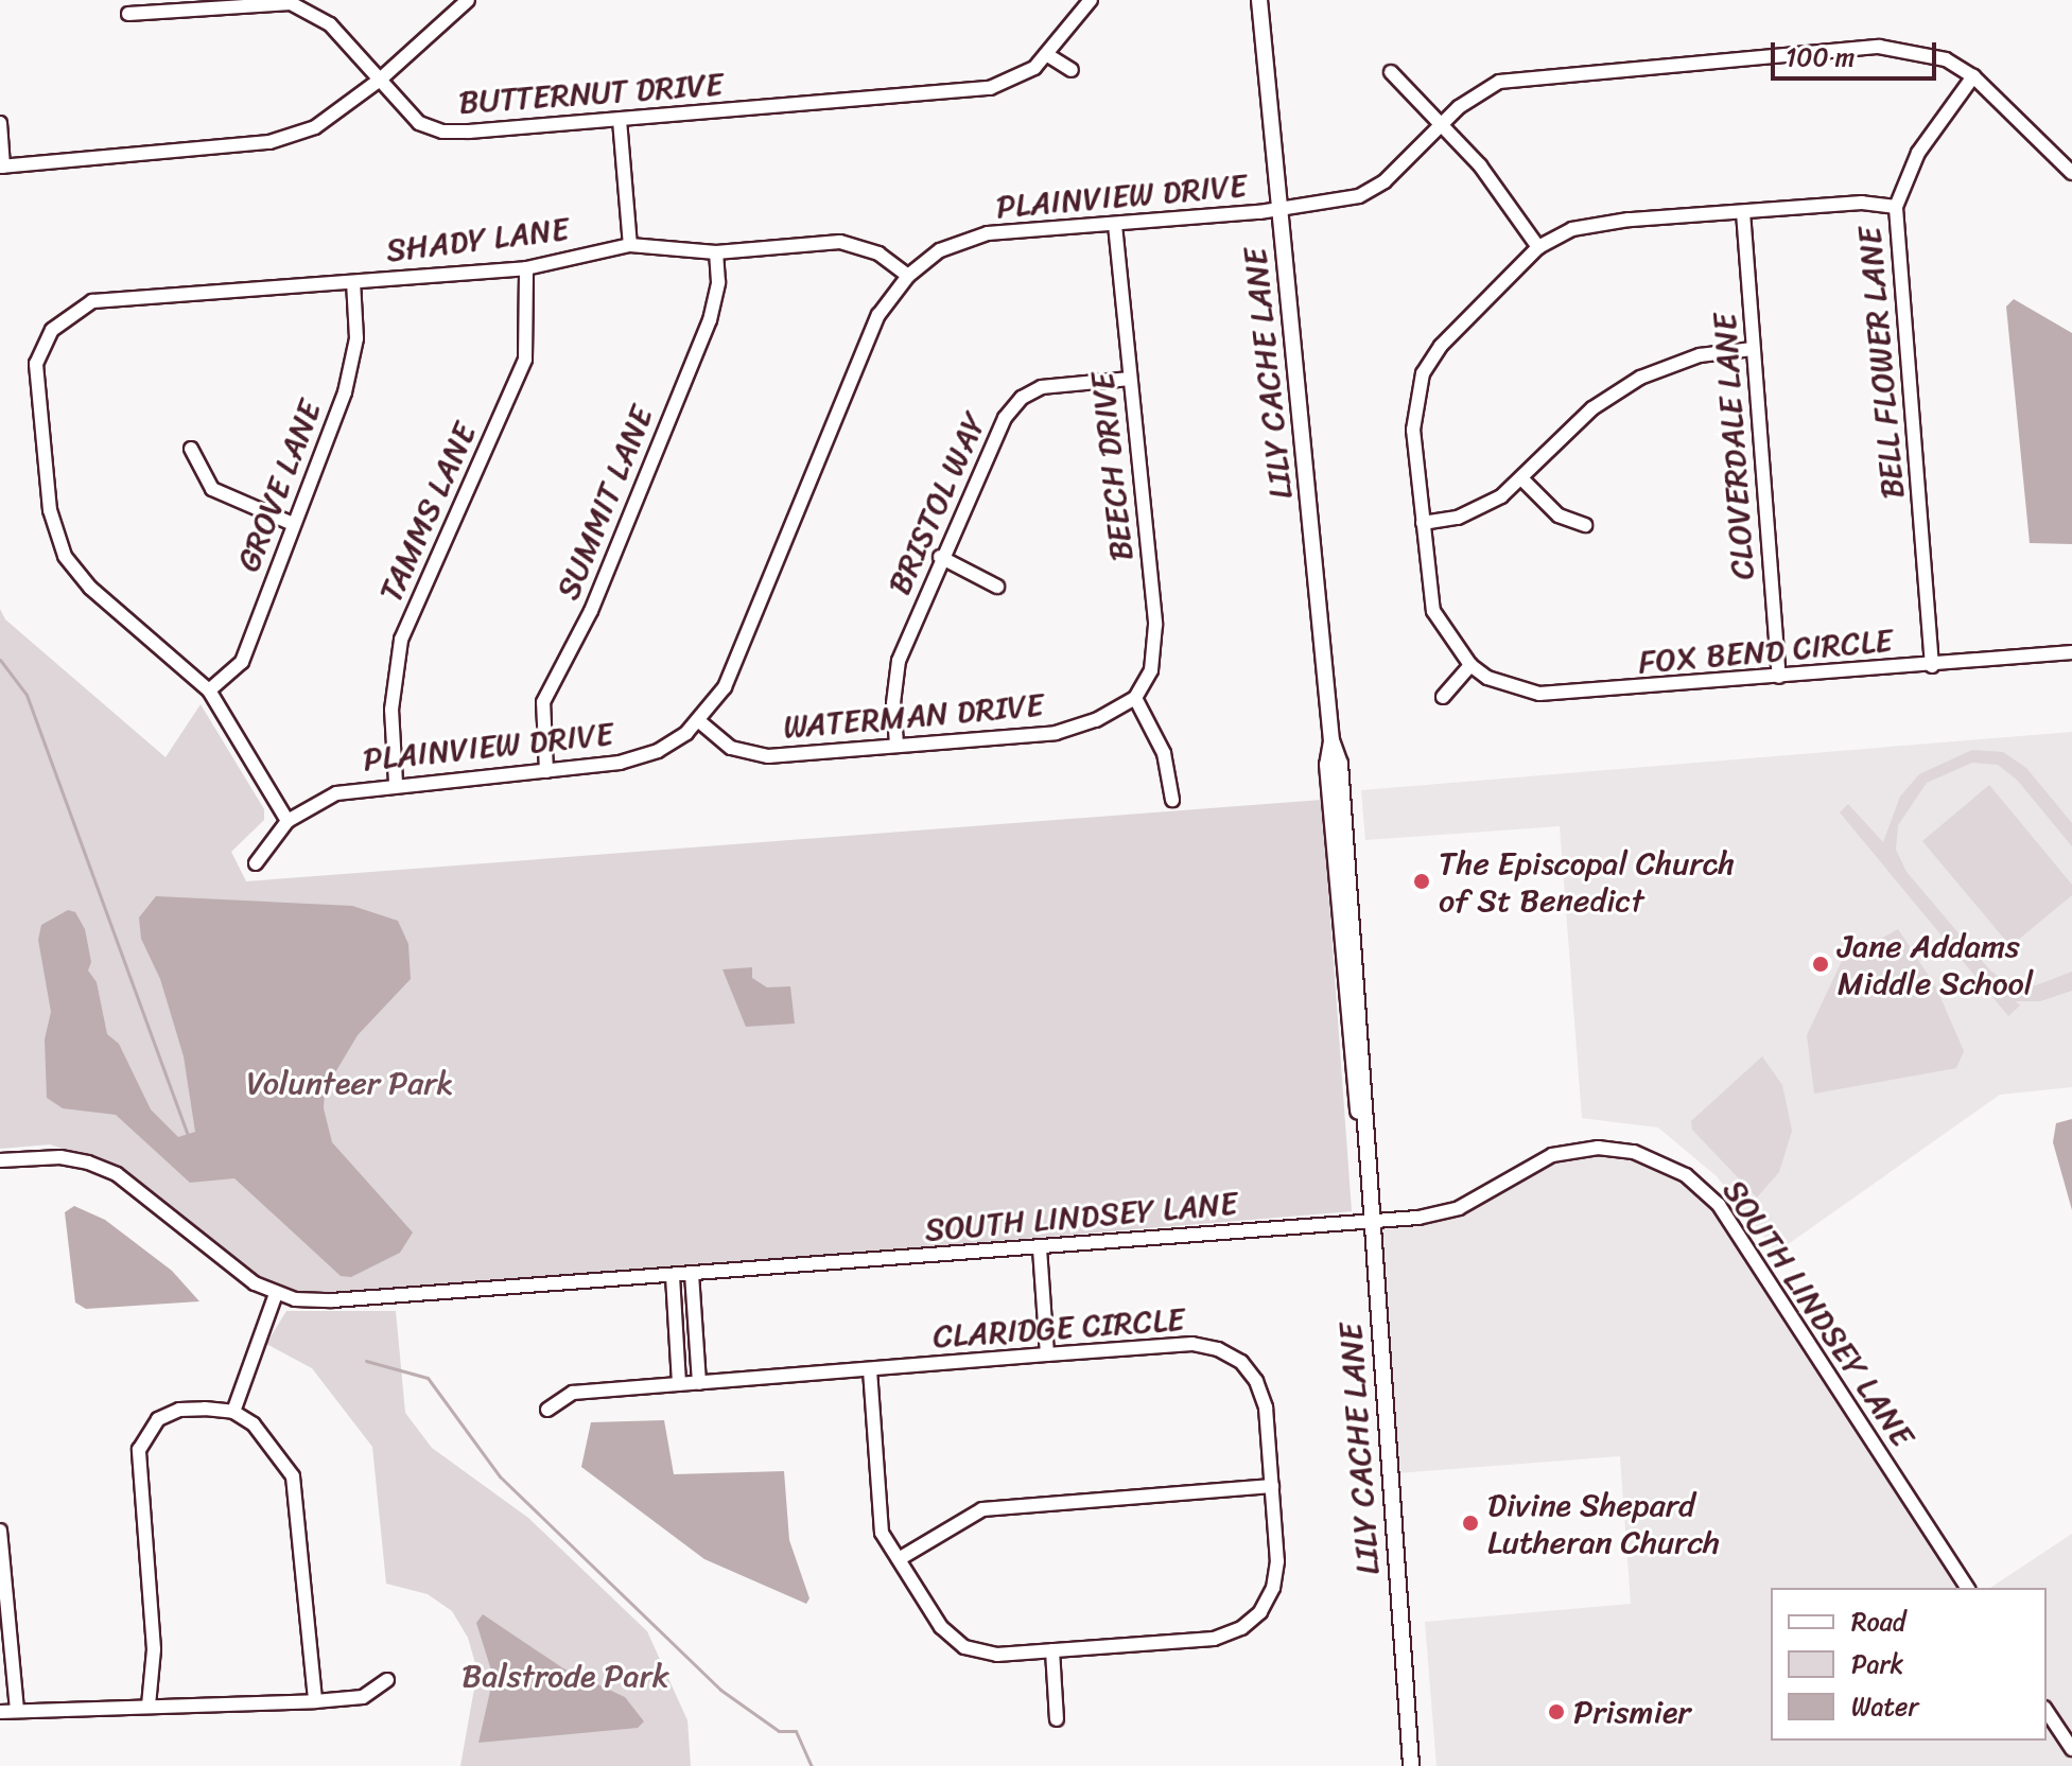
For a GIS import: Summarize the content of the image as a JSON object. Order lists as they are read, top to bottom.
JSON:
{
  "streets": {
    "street": [
      "BUTTERNUT DRIVE",
      "PLAINVIEW DRIVE",
      "SHADY LANE",
      "BELL FLOWER LANE",
      "LILY CACHE LANE",
      "CLOVERDALE LANE",
      "BEECH DRIVE",
      "GROVE LANE",
      "SUMMIT LANE",
      "BRISTOL WAY",
      "TAMMS LANE",
      "FOX BEND CIRCLE",
      "WATERMAN DRIVE",
      "SOUTH LINDSEY LANE",
      "CLARIDGE CIRCLE"
    ]
  },
  "crossings": [
    ["PLAINVIEW DRIVE", "SHADY LANE"],
    ["PLAINVIEW DRIVE", "BELL FLOWER LANE"],
    ["PLAINVIEW DRIVE", "LILY CACHE LANE"],
    ["PLAINVIEW DRIVE", "BEECH DRIVE"],
    ["PLAINVIEW DRIVE", "SUMMIT LANE"],
    ["PLAINVIEW DRIVE", "TAMMS LANE"],
    ["PLAINVIEW DRIVE", "WATERMAN DRIVE"],
    ["SHADY LANE", "GROVE LANE"],
    ["SHADY LANE", "SUMMIT LANE"],
    ["SHADY LANE", "TAMMS LANE"],
    ["BELL FLOWER LANE", "FOX BEND CIRCLE"],
    ["LILY CACHE LANE", "SOUTH LINDSEY LANE"],
    ["CLOVERDALE LANE", "FOX BEND CIRCLE"],
    ["BEECH DRIVE", "BRISTOL WAY"],
    ["BEECH DRIVE", "WATERMAN DRIVE"],
    ["BRISTOL WAY", "WATERMAN DRIVE"]
  ],
  "parks": ["Volunteer Park", "Balstrode Park"],
  "places": [
    "The Episcopal Church of St Benedict",
    "Jane Addams Middle School",
    "Divine Shepard Lutheran Church",
    "Prismier"
  ],
  "legend": ["Road", "Park", "Water"],
  "scale_bar": "100 m"
}
